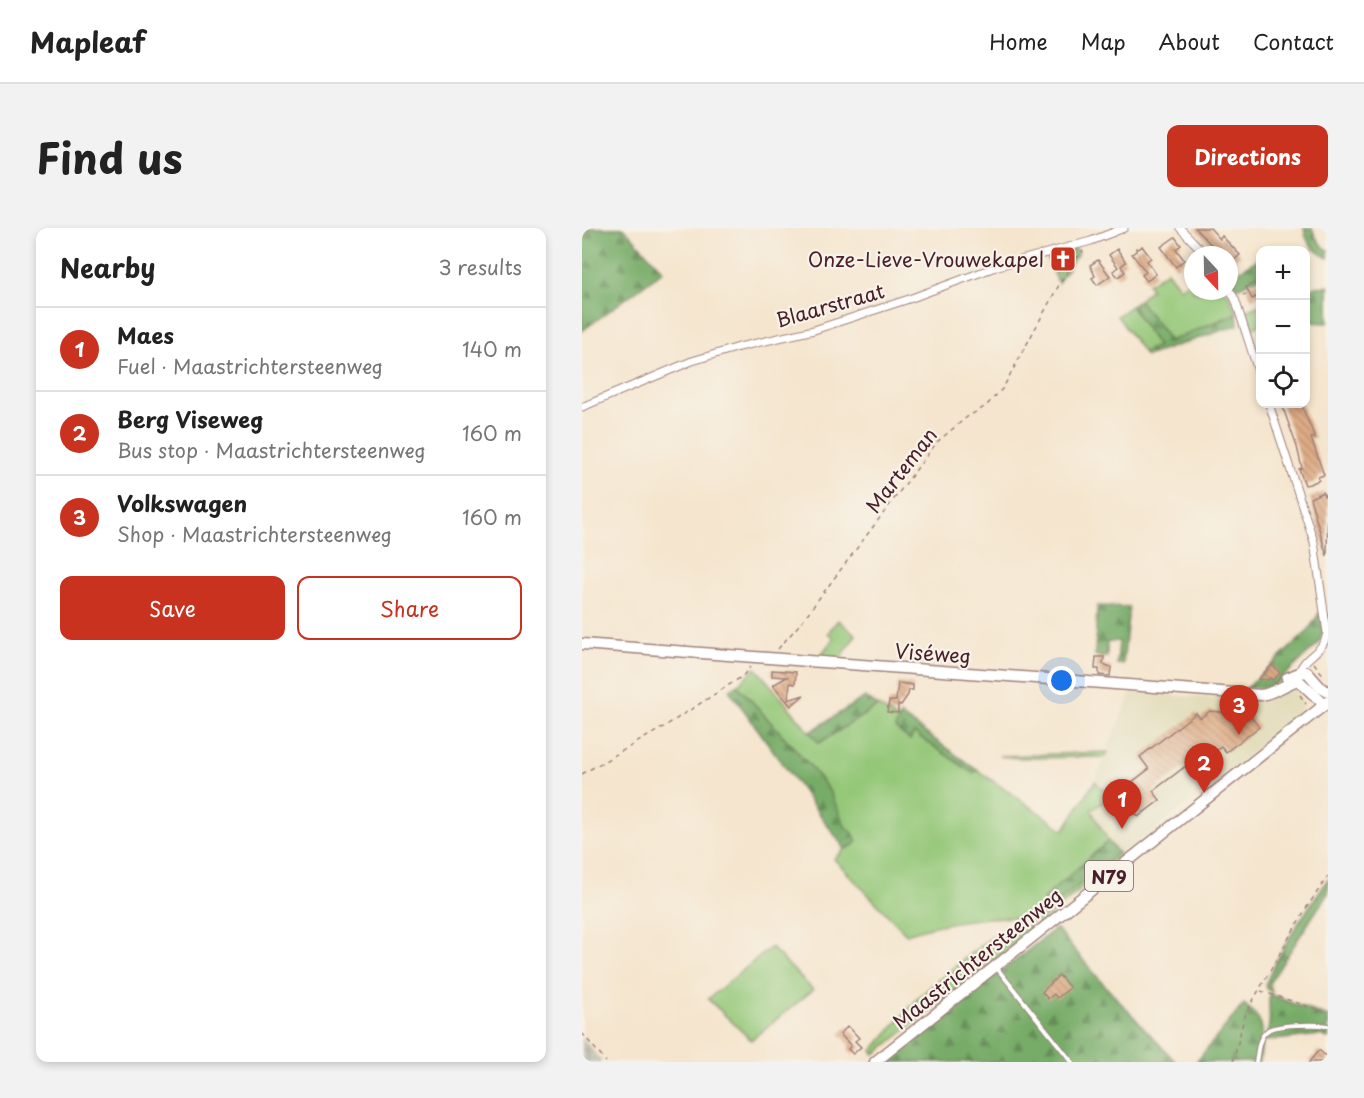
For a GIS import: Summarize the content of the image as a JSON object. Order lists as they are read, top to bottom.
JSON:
{
  "streets": {
    "main road": ["Viséweg", "N79", "Maastrichtersteenweg"],
    "street": ["Blaarstraat"],
    "path": ["Marteman"]
  },
  "crossings": [
    ["Blaarstraat", "Marteman"],
    ["Marteman", "Viséweg"]
  ],
  "places": {
    "church": ["Onze-Lieve-Vrouwekapel"]
  },
  "north": "bottom",
  "page": {
    "header": "Mapleaf",
    "nav": [
      "Home",
      "Map",
      "About",
      "Contact"
    ],
    "title": "Find us",
    "buttons": [
      "Directions",
      ["Save", "Share"]
    ],
    "heading": ["Nearby", "3 results"],
    "map_buttons": ["+", "−"],
    "list": [
      {
        "mark": "1",
        "name": "Maes",
        "note": "Fuel · Maastrichtersteenweg",
        "value": "140 m"
      },
      {
        "mark": "2",
        "name": "Berg Viseweg",
        "note": "Bus stop · Maastrichtersteenweg",
        "value": "160 m"
      },
      {
        "mark": "3",
        "name": "Volkswagen",
        "note": "Shop · Maastrichtersteenweg",
        "value": "160 m"
      }
    ],
    "pins": ["3", "2", "1"]
  }
}
